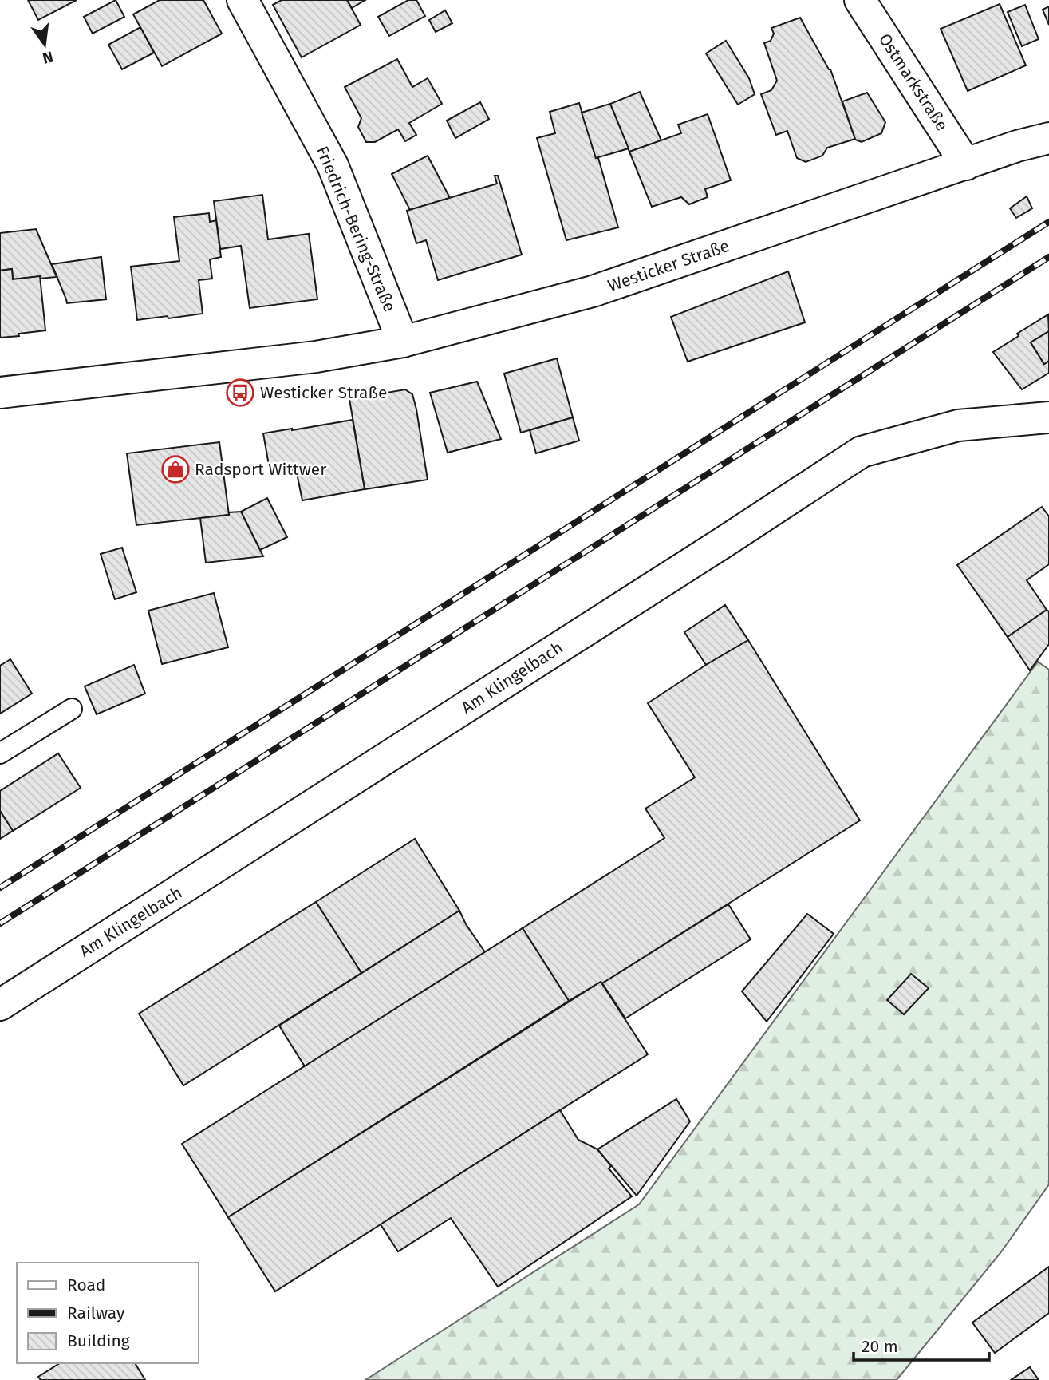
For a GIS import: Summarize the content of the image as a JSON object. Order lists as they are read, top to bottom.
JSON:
{
  "streets": {
    "street": [
      "Ostmarkstraße",
      "Friedrich-Bering-Straße",
      "Westicker Straße",
      "Am Klingelbach"
    ]
  },
  "crossings": [
    ["Ostmarkstraße", "Westicker Straße"],
    ["Friedrich-Bering-Straße", "Westicker Straße"]
  ],
  "places": {
    "bus stop": ["Westicker Straße"],
    "shop": ["Radsport Wittwer"]
  },
  "legend": ["Road", "Railway", "Building"],
  "scale_bar": "20 m",
  "north": "bottom"
}
